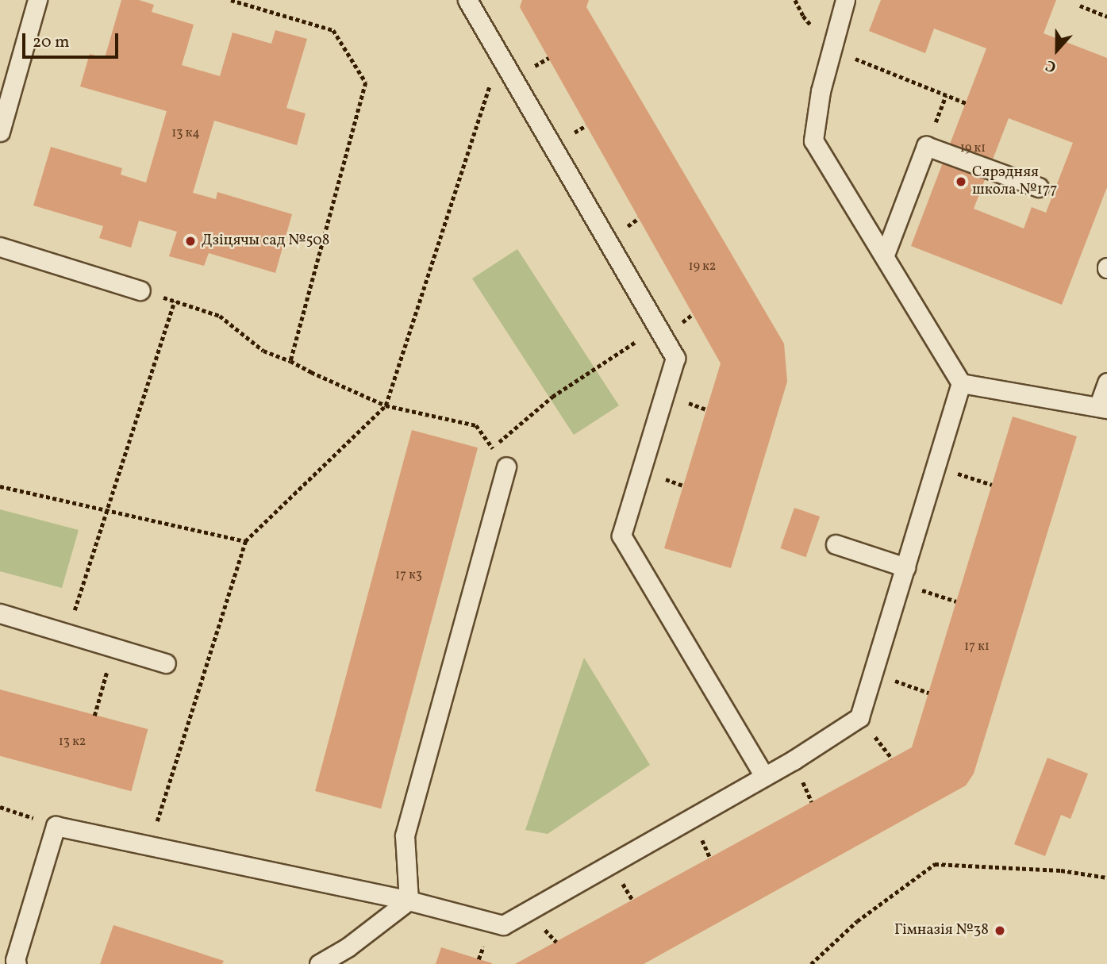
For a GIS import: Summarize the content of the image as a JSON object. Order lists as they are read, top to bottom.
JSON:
{
  "places": ["Сярэдняя школа №177", "Дзіцячы сад №508", "Гімназія №38"],
  "house_numbers": [
    "13 к4",
    "19 к1",
    "19 к2",
    "17 к3",
    "17 к1",
    "13 к2"
  ],
  "scale_bar": "20 m",
  "north": "bottom"
}
